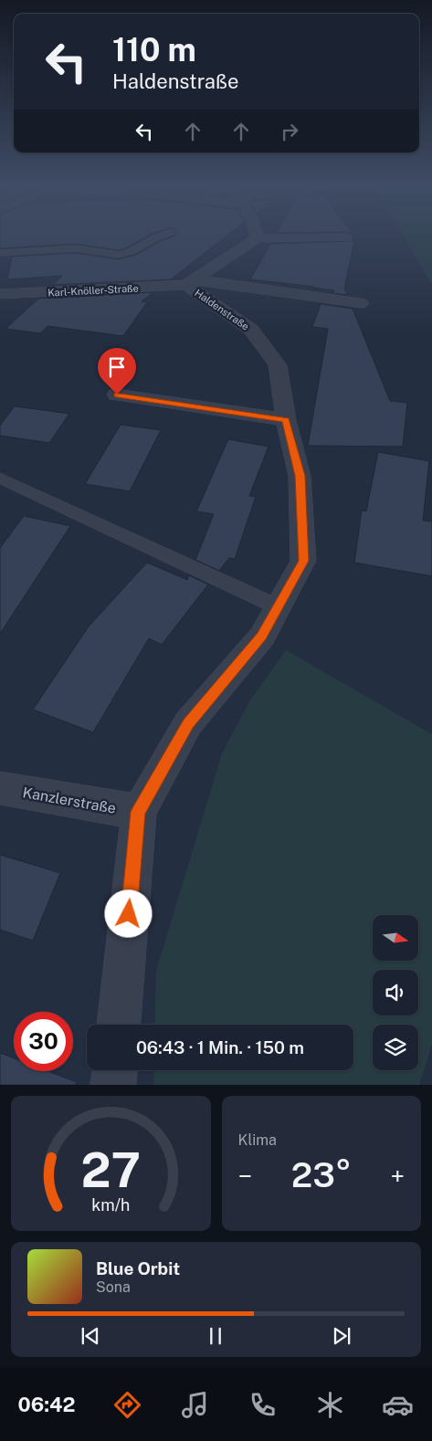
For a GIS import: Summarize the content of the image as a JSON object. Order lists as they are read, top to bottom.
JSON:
{
  "streets": {
    "street": ["Karl-Knöller-Straße", "Haldenstraße", "Kanzlerstraße"]
  },
  "crossings": [
    ["Karl-Knöller-Straße", "Haldenstraße"],
    ["Haldenstraße", "Kanzlerstraße"]
  ],
  "north": "right",
  "page": {
    "turn": ["110 m", "Haldenstraße"],
    "limit": "30",
    "trip": "06:43 · 1 Min. · 150 m",
    "tile": "Klima",
    "heat": ["−", "23°", "+"],
    "song": ["Blue Orbit", "Sona"],
    "tabs": "06:42",
    "gauge": ["27", "km/h"]
  }
}
